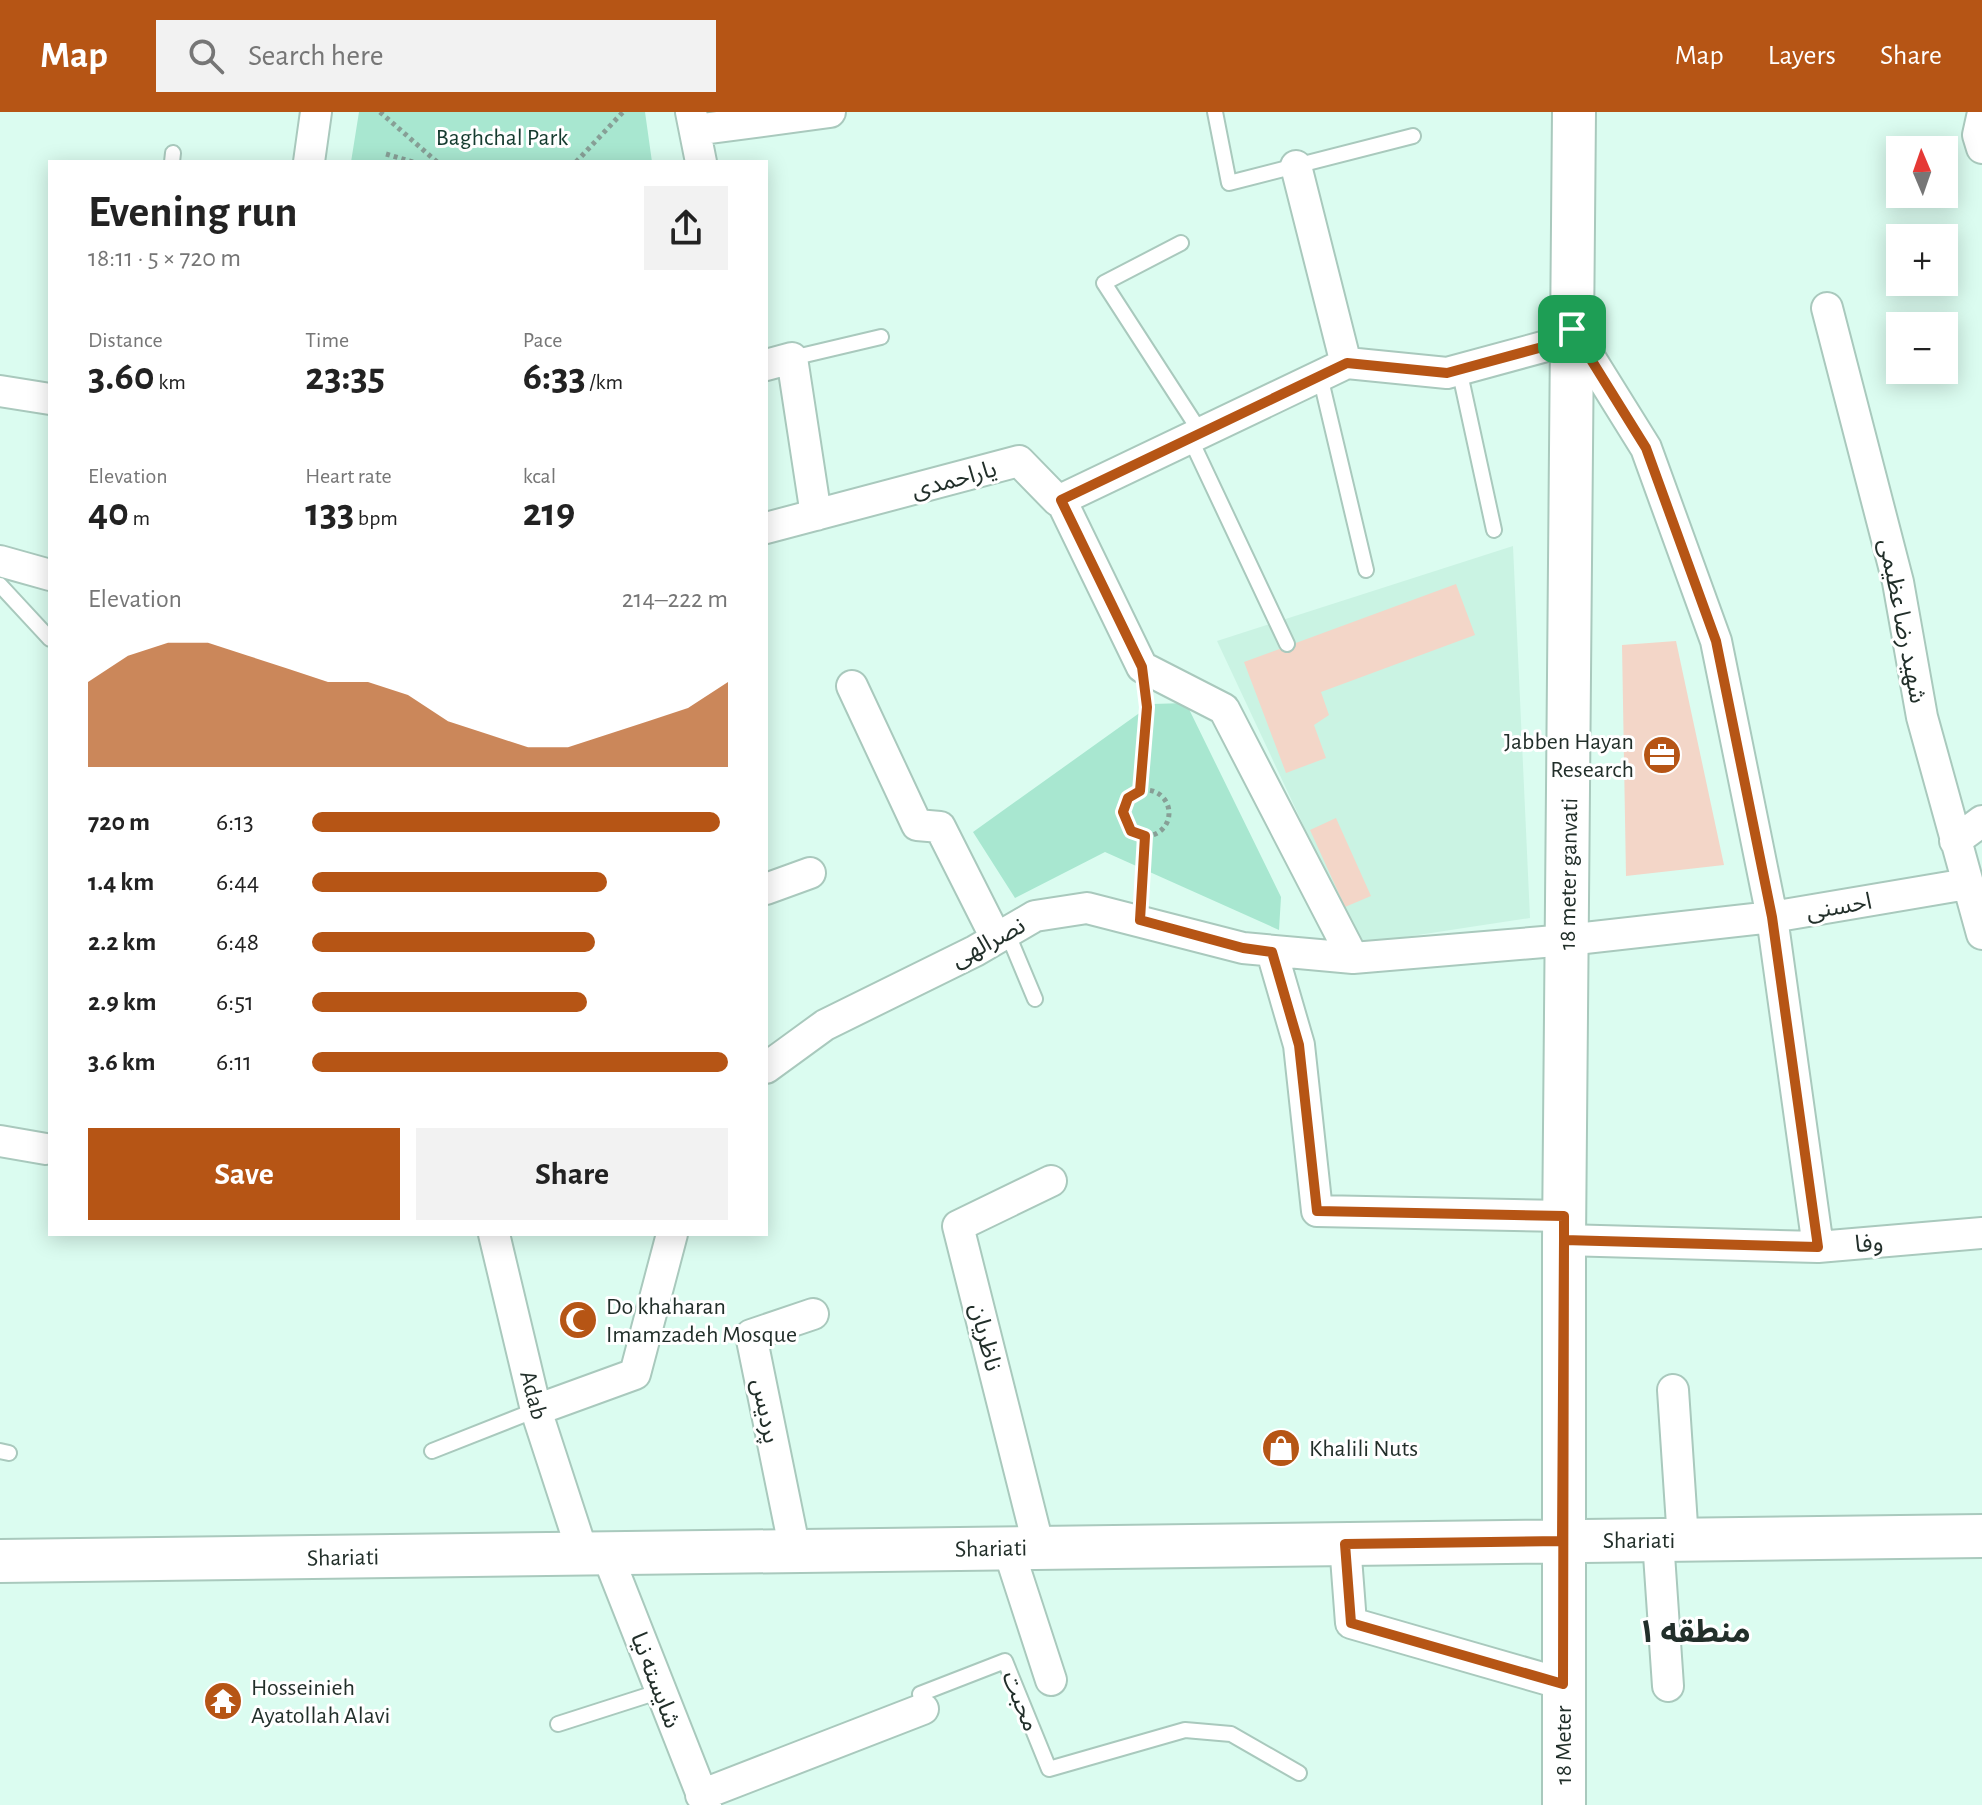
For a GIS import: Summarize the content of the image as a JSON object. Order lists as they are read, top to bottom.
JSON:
{
  "streets": {
    "street": [
      "یاراحمدی",
      "شهید رضا عظیمی",
      "18 meter ganvati",
      "احسنی",
      "نصرالهی",
      "وفا",
      "ناظریان",
      "Adab",
      "پردیس",
      "Shariati",
      "شایسته نیا",
      "محبت",
      "18 Meter"
    ]
  },
  "crossings": [
    ["شهید رضا عظیمی", "احسنی"],
    ["18 meter ganvati", "احسنی"],
    ["18 meter ganvati", "نصرالهی"],
    ["18 meter ganvati", "وفا"],
    ["18 meter ganvati", "Shariati"],
    ["18 meter ganvati", "18 Meter"],
    ["احسنی", "نصرالهی"],
    ["نصرالهی", "وفا"],
    ["ناظریان", "Shariati"],
    ["ناظریان", "محبت"],
    ["Adab", "Shariati"],
    ["Adab", "شایسته نیا"],
    ["پردیس", "Shariati"],
    ["Shariati", "شایسته نیا"],
    ["Shariati", "محبت"],
    ["Shariati", "18 Meter"],
    ["شایسته نیا", "محبت"]
  ],
  "districts": ["منطقه ۱"],
  "parks": ["Baghchal Park"],
  "places": {
    "office": ["Jabben Hayan Research"],
    "mosque": ["Do khaharan Imamzadeh Mosque"],
    "shop": ["Khalili Nuts"],
    "temple": ["Hosseinieh Ayatollah Alavi"]
  },
  "north": "top",
  "page": {
    "header": "Map",
    "search": "Search here",
    "nav": ["Map", "Layers", "Share"],
    "map_buttons": ["+", "−"],
    "heading": ["Evening run", "18:11 · 5 × 720 m"],
    "stats": [
      ["Distance", "3.60 km"],
      ["Time", "23:35"],
      ["Pace", "6:33 /km"],
      ["Elevation", "40 m"],
      ["Heart rate", "133 bpm"],
      ["kcal", "219"]
    ],
    "chart": ["Elevation", "214–222 m"],
    "list": [
      {
        "name": "720 m",
        "note": "6:13"
      },
      {
        "name": "1.4 km",
        "note": "6:44"
      },
      {
        "name": "2.2 km",
        "note": "6:48"
      },
      {
        "name": "2.9 km",
        "note": "6:51"
      },
      {
        "name": "3.6 km",
        "note": "6:11"
      }
    ],
    "buttons": ["Save", "Share"]
  }
}
